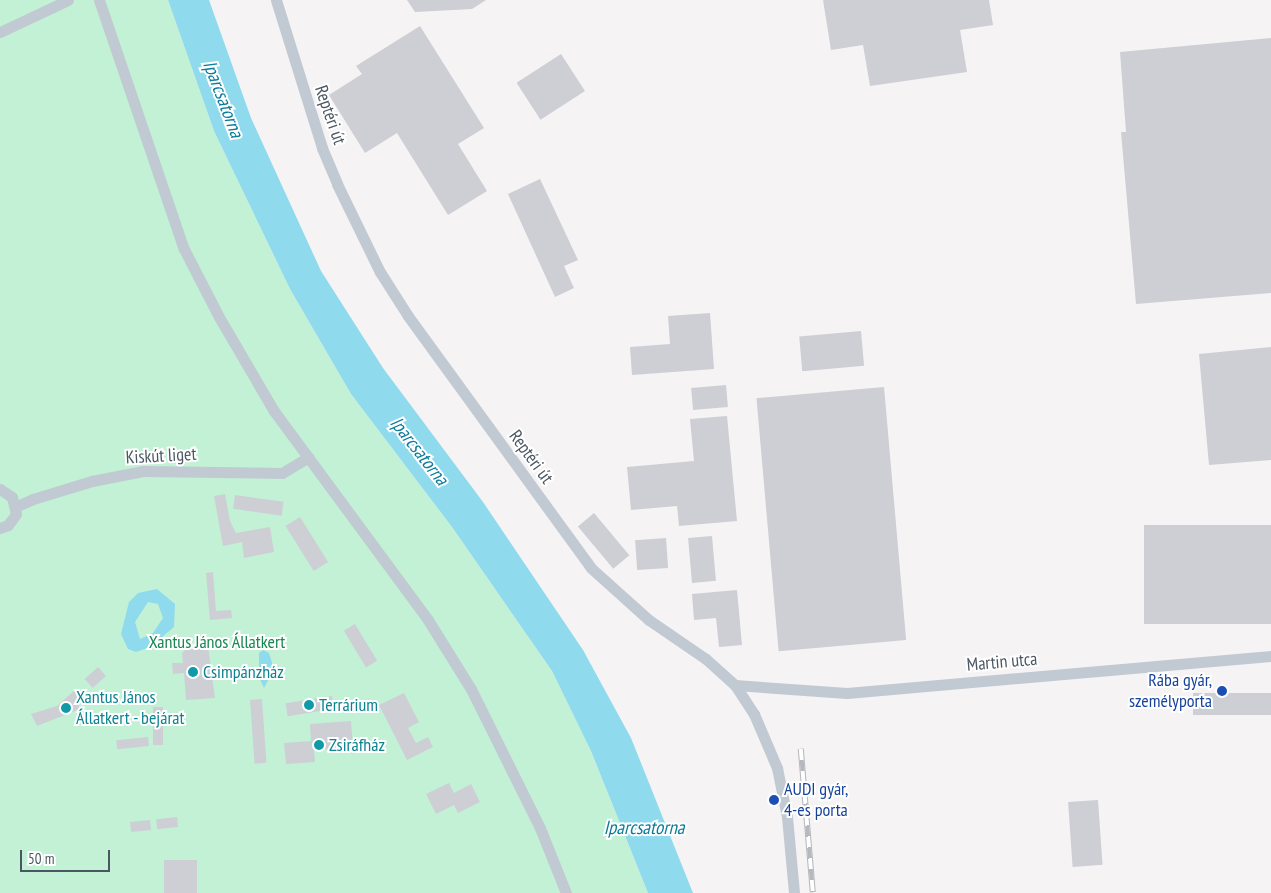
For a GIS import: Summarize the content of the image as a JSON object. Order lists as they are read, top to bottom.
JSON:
{
  "streets": {
    "street": ["Reptéri út", "Kiskút liget", "Martin utca"]
  },
  "crossings": [
    ["Reptéri út", "Martin utca"]
  ],
  "water": ["Iparcsatorna"],
  "parks": ["Xantus János Állatkert"],
  "places": [
    "Csimpánzház",
    "Rába gyár, személyporta",
    "Terrárium",
    "Xantus János Állatkert - bejárat",
    "Zsiráfház",
    "AUDI gyár, 4-es porta"
  ],
  "scale_bar": "50 m"
}
